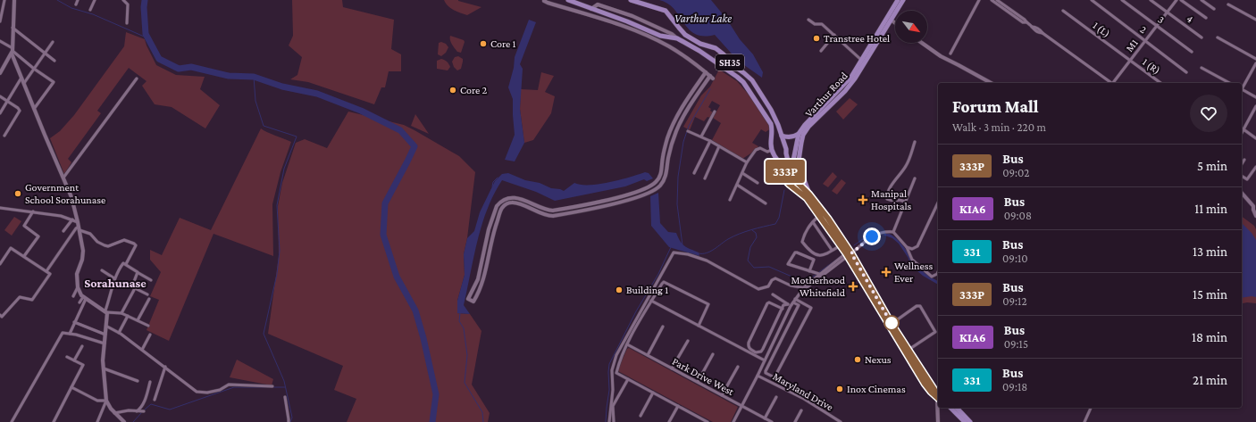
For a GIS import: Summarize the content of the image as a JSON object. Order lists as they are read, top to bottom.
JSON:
{
  "streets": {
    "main road": ["SH35", "Varthur Road"],
    "street": [
      "4",
      "3",
      "1 (L)",
      "2",
      "M1",
      "1 (R)",
      "Park Drive West",
      "Maryland Drive"
    ]
  },
  "crossings": [
    ["4", "M1"],
    ["3", "M1"],
    ["1 (L)", "M1"],
    ["1 (L)", "1 (R)"],
    ["2", "M1"],
    ["M1", "1 (R)"],
    ["SH35", "Varthur Road"]
  ],
  "districts": ["Sorahunase"],
  "water": ["Varthur Lake"],
  "places": {
    "other": [
      "Transtree Hotel",
      "Core 1",
      "Core 2",
      "Government School Sorahunase",
      "Building 1",
      "Nexus",
      "Inox Cinemas"
    ],
    "health": ["Manipal Hospitals", "Wellness Ever", "Motherhood Whitefield"]
  },
  "lines": ["bus line 333P"],
  "north": "bottom right",
  "page": {
    "on_map": "333P",
    "heading": ["Forum Mall", "Walk · 3 min · 220 m"],
    "list": [
      {
        "mark": "333P",
        "name": "Bus",
        "note": "09:02",
        "value": "5 min"
      },
      {
        "mark": "KIA6",
        "name": "Bus",
        "note": "09:08",
        "value": "11 min"
      },
      {
        "mark": "331",
        "name": "Bus",
        "note": "09:10",
        "value": "13 min"
      },
      {
        "mark": "333P",
        "name": "Bus",
        "note": "09:12",
        "value": "15 min"
      },
      {
        "mark": "KIA6",
        "name": "Bus",
        "note": "09:15",
        "value": "18 min"
      },
      {
        "mark": "331",
        "name": "Bus",
        "note": "09:18",
        "value": "21 min"
      }
    ]
  }
}
